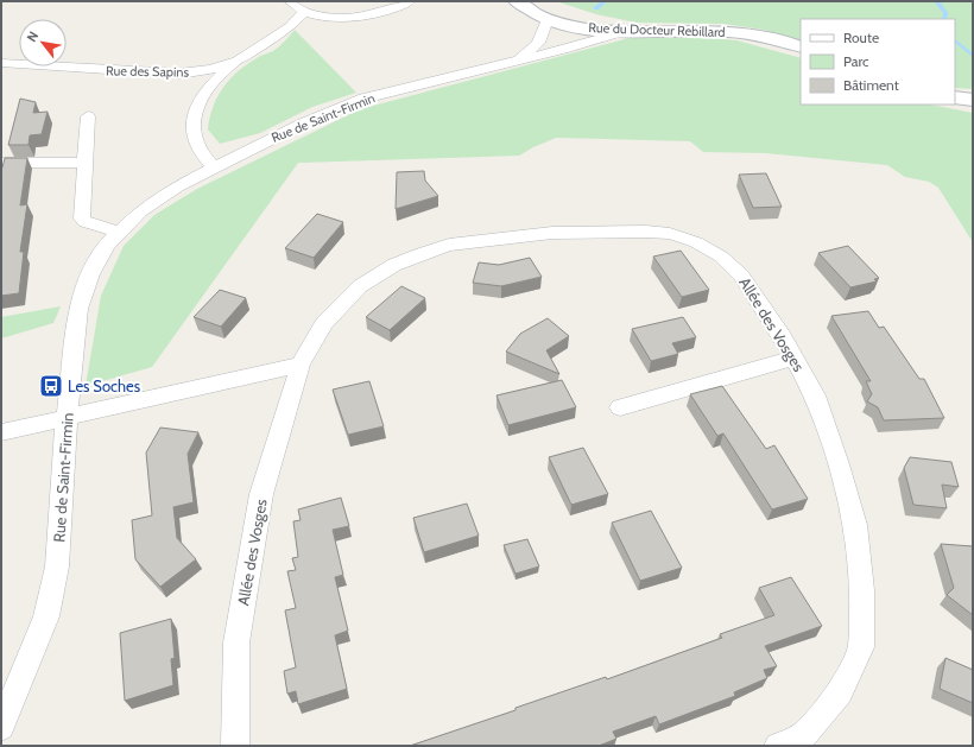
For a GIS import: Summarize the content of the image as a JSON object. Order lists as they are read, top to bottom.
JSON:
{
  "streets": {
    "main road": ["Rue du Docteur Rebillard"],
    "street": ["Rue des Sapins", "Rue de Saint-Firmin", "Allée des Vosges"]
  },
  "crossings": [
    ["Rue du Docteur Rebillard", "Rue de Saint-Firmin"]
  ],
  "places": {
    "bus stop": ["Les Soches"]
  },
  "legend": ["Route", "Parc", "Bâtiment"],
  "north": "top left"
}
